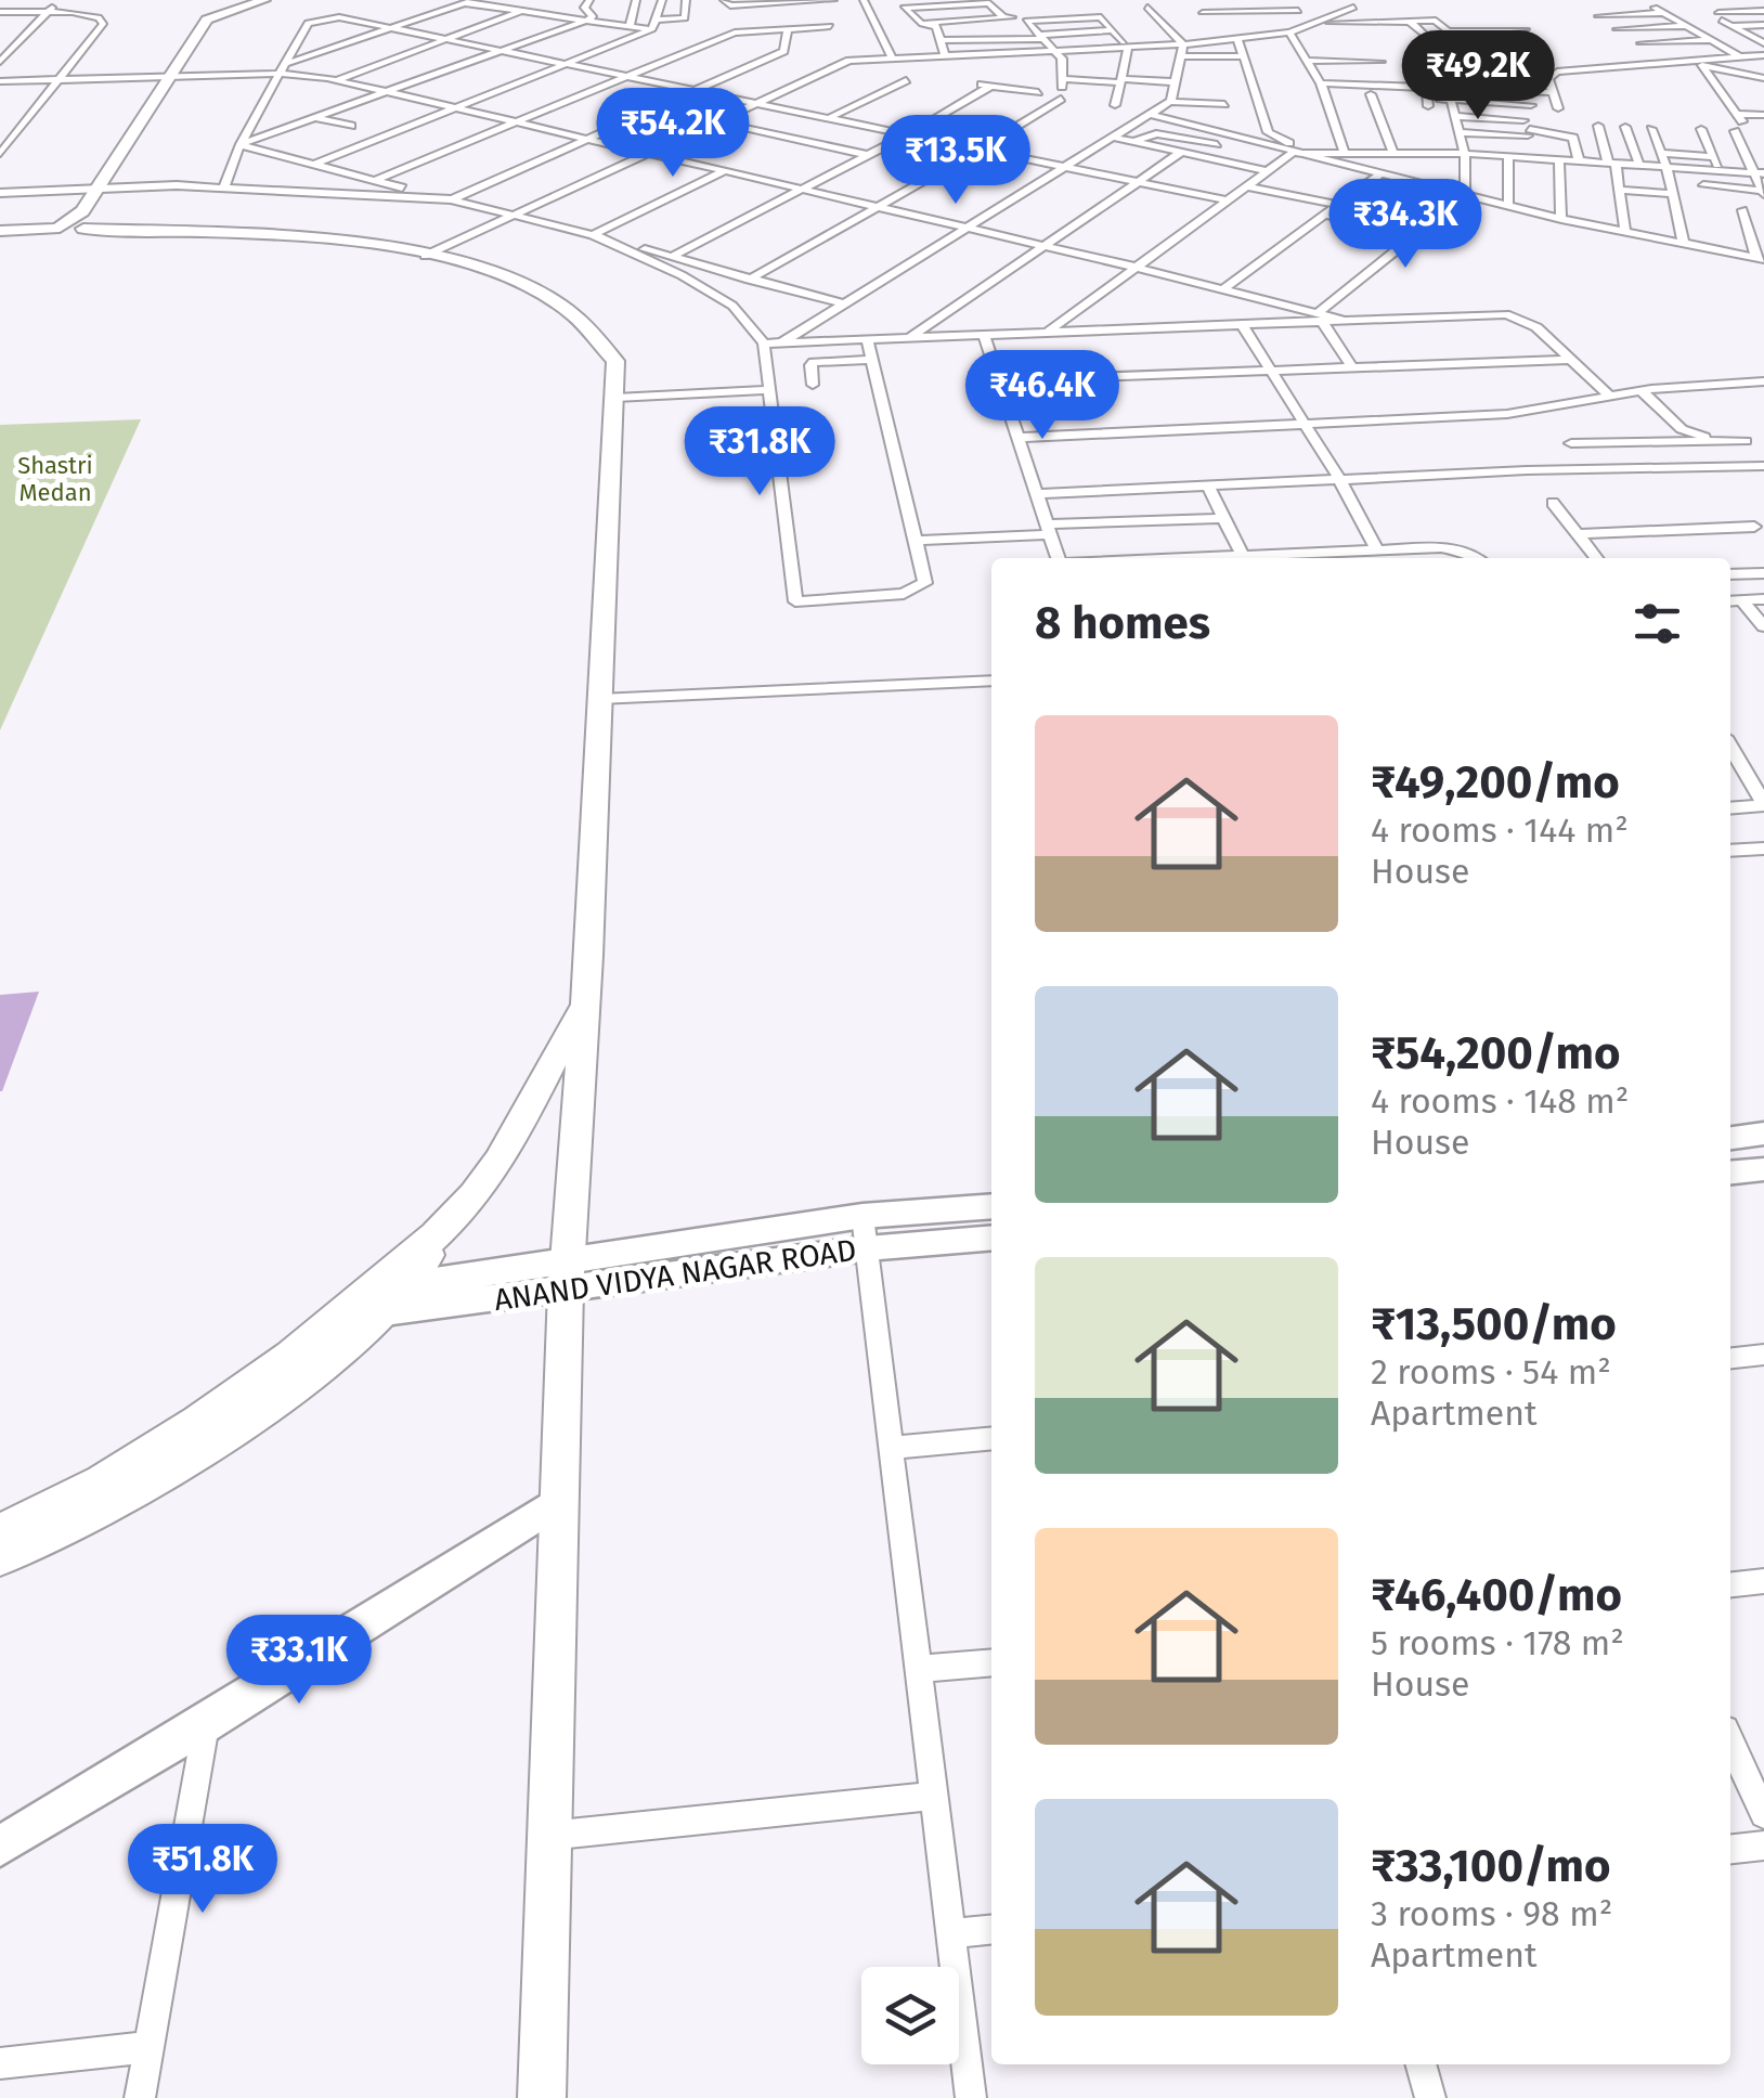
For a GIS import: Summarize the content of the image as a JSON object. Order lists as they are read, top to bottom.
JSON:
{
  "streets": {
    "main road": ["ANAND VIDYA NAGAR ROAD"]
  },
  "parks": ["Shastri Medan"],
  "page": {
    "price": [
      "₹49.2K",
      "₹54.2K",
      "₹13.5K",
      "₹34.3K",
      "₹46.4K",
      "₹31.8K",
      "₹33.1K",
      "₹51.8K"
    ],
    "heading": "8 homes",
    "list": [
      {
        "name": "₹49,200/mo",
        "note": "4 rooms · 144 m² · House"
      },
      {
        "name": "₹54,200/mo",
        "note": "4 rooms · 148 m² · House"
      },
      {
        "name": "₹13,500/mo",
        "note": "2 rooms · 54 m² · Apartment"
      },
      {
        "name": "₹46,400/mo",
        "note": "5 rooms · 178 m² · House"
      },
      {
        "name": "₹33,100/mo",
        "note": "3 rooms · 98 m² · Apartment"
      }
    ]
  }
}
